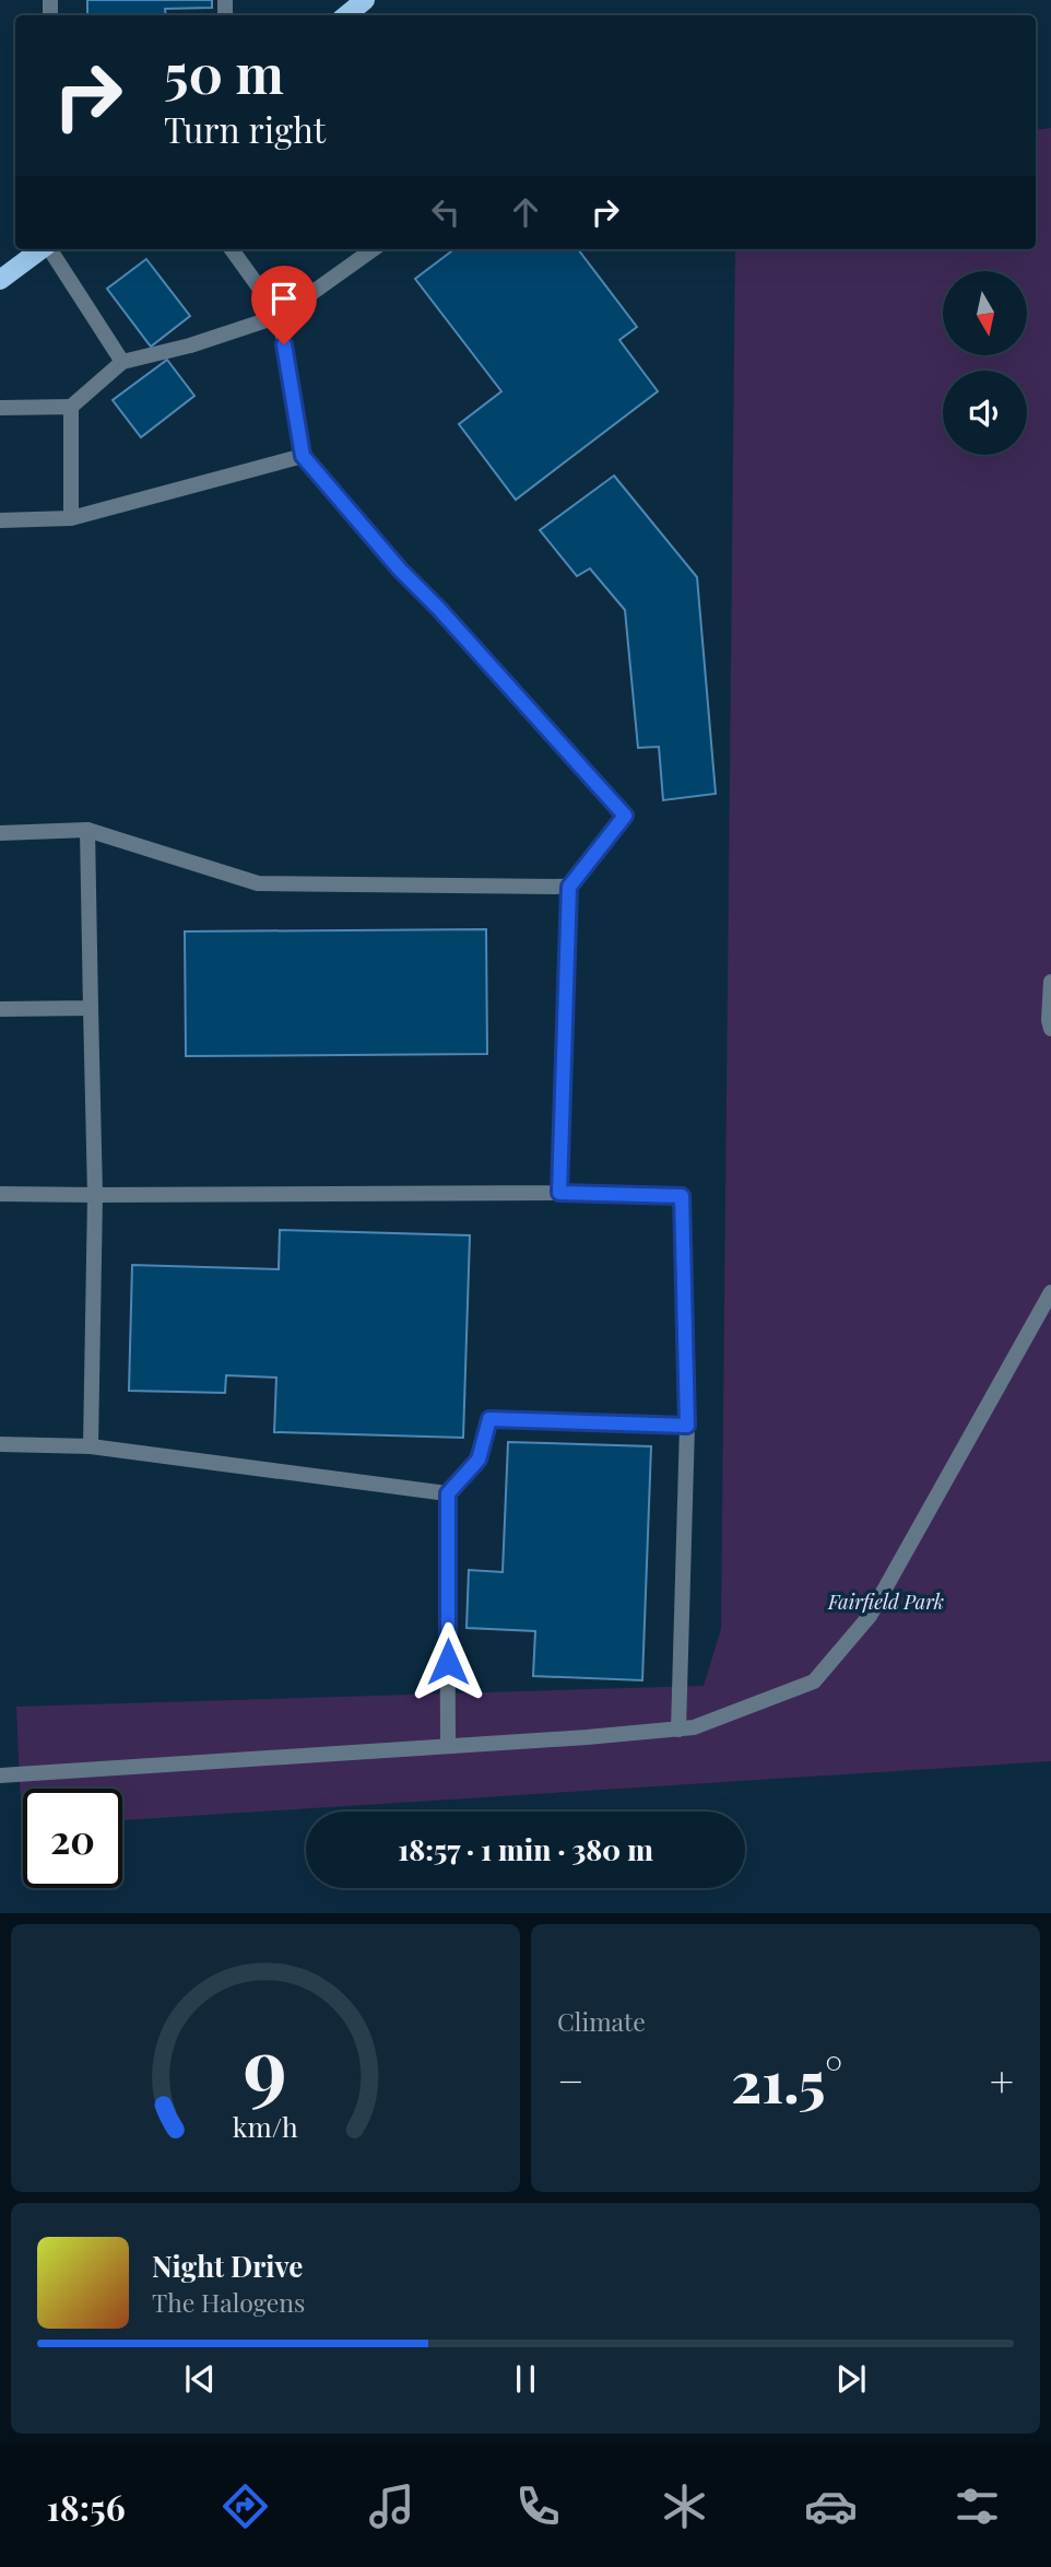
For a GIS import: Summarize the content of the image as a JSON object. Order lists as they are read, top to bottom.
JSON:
{
  "parks": ["Fairfield Park"],
  "north": "bottom",
  "page": {
    "turn": ["50 m", "Turn right"],
    "limit": "20",
    "trip": "18:57 · 1 min · 380 m",
    "tile": "Climate",
    "heat": ["−", "21.5°", "+"],
    "song": ["Night Drive", "The Halogens"],
    "tabs": "18:56",
    "gauge": ["9", "km/h"]
  }
}
